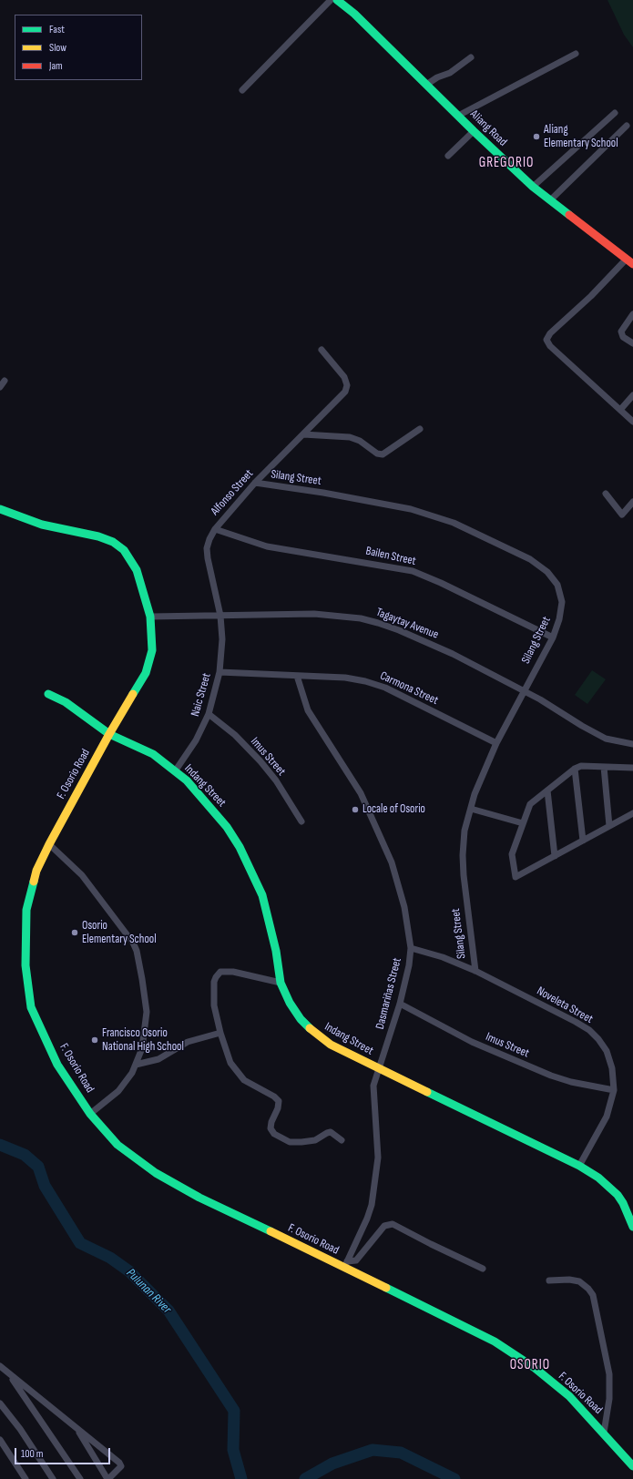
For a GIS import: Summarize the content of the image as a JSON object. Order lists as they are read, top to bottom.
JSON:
{
  "streets": {
    "street": [
      "Aliang Road",
      "Silang Street",
      "Alfonso Street",
      "Bailen Street",
      "Tagaytay Avenue",
      "Carmona Street",
      "Naic Street",
      "Imus Street",
      "F. Osorio Road",
      "Indang Street",
      "Dasmariñas Street",
      "Noveleta Street"
    ]
  },
  "crossings": [
    ["Silang Street", "Alfonso Street"],
    ["Silang Street", "Bailen Street"],
    ["Silang Street", "Tagaytay Avenue"],
    ["Silang Street", "Carmona Street"],
    ["Silang Street", "Noveleta Street"],
    ["Alfonso Street", "Bailen Street"],
    ["Alfonso Street", "Tagaytay Avenue"],
    ["Alfonso Street", "Naic Street"],
    ["Tagaytay Avenue", "Naic Street"],
    ["Tagaytay Avenue", "F. Osorio Road"],
    ["Carmona Street", "Naic Street"],
    ["Carmona Street", "Dasmariñas Street"],
    ["Naic Street", "Imus Street"],
    ["Naic Street", "Indang Street"],
    ["Imus Street", "Dasmariñas Street"],
    ["Imus Street", "Noveleta Street"],
    ["F. Osorio Road", "Indang Street"],
    ["F. Osorio Road", "Dasmariñas Street"],
    ["Indang Street", "Dasmariñas Street"],
    ["Indang Street", "Noveleta Street"],
    ["Dasmariñas Street", "Noveleta Street"]
  ],
  "districts": ["GREGORIO", "OSORIO"],
  "water": ["Pulunan River"],
  "places": [
    "Aliang Elementary School",
    "Locale of Osorio",
    "Osorio Elementary School",
    "Francisco Osorio National High School"
  ],
  "legend": ["Fast", "Slow", "Jam"],
  "scale_bar": "100 m"
}
